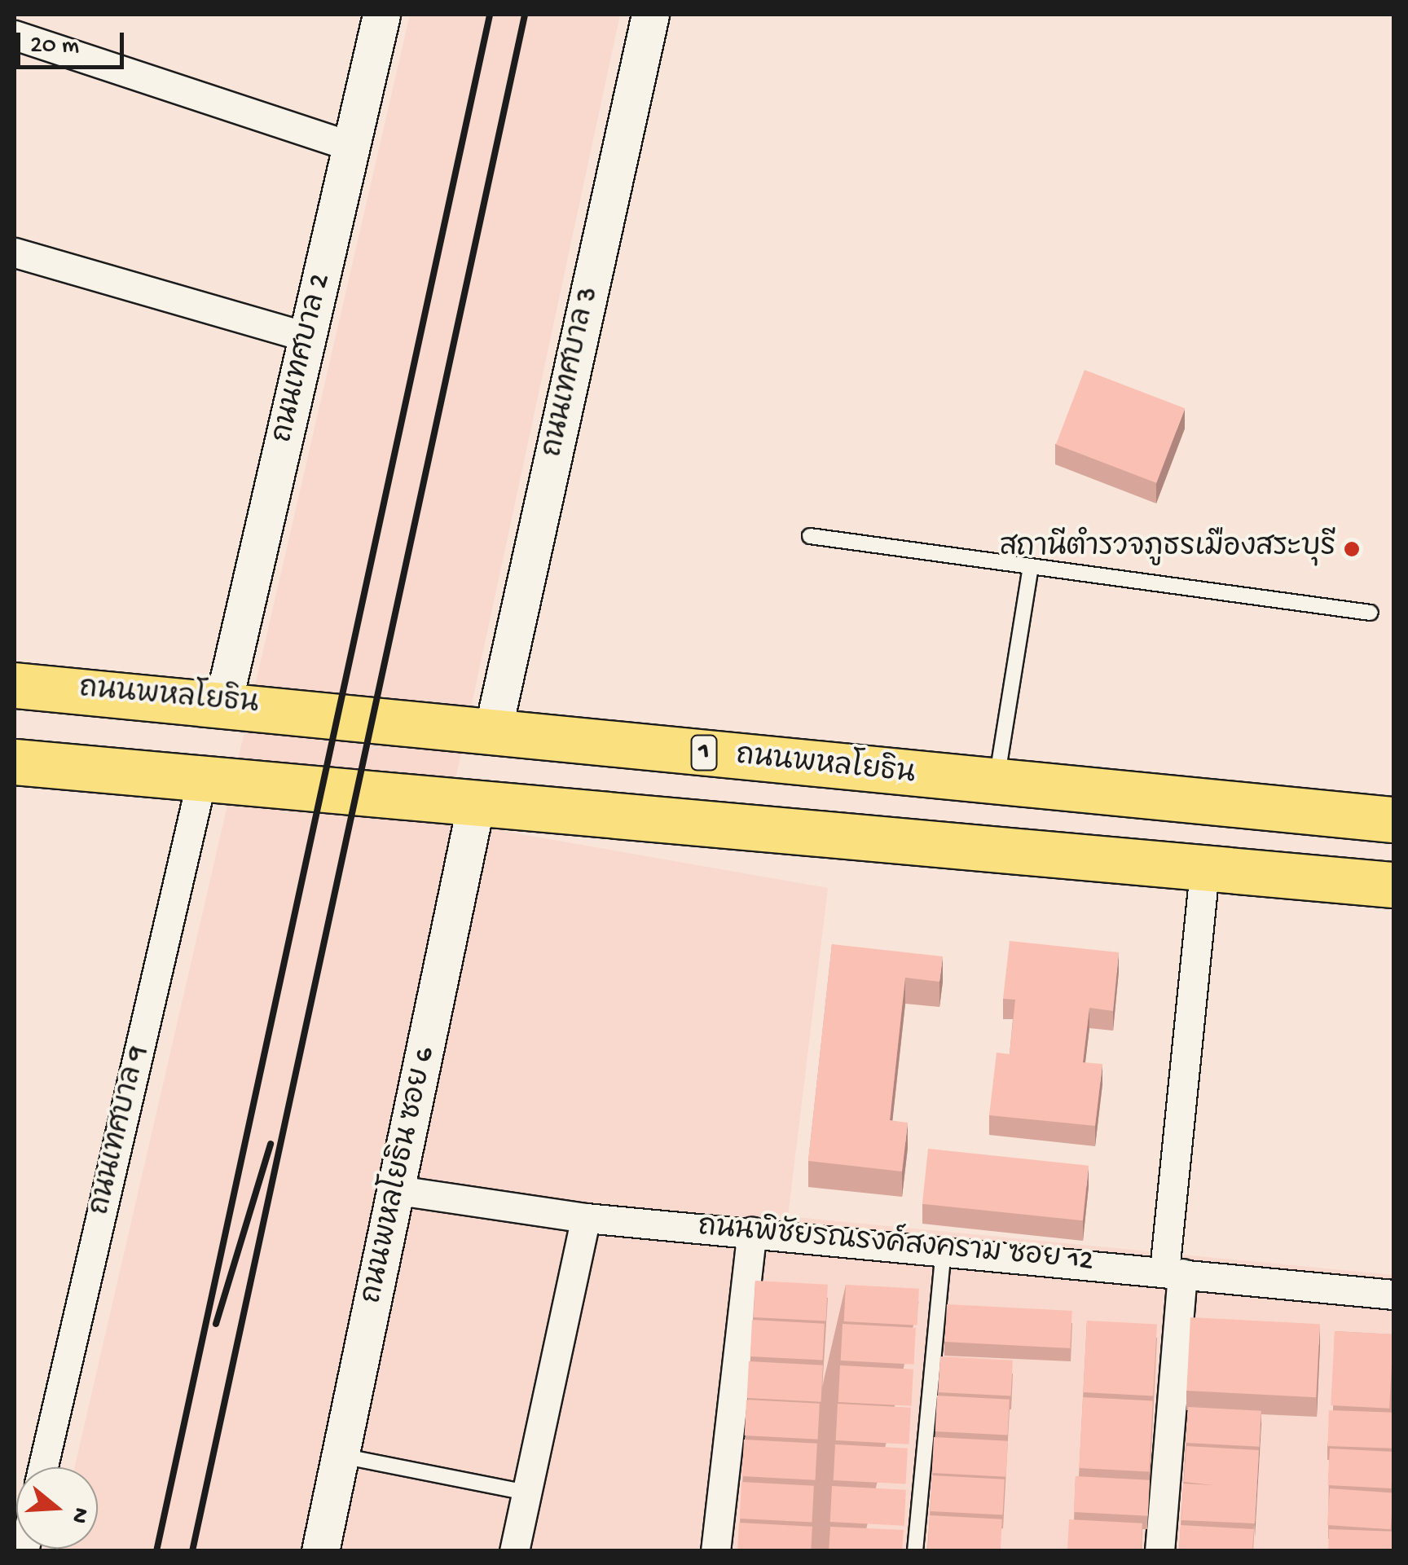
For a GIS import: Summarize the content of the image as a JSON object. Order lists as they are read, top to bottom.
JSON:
{
  "streets": {
    "main road": ["ถนนพหลโยธิน", "1"],
    "street": [
      "ถนนเทศบาล 2",
      "ถนนเทศบาล 3",
      "ถนนเทศบาล 9",
      "ถนนพหลโยธิน ซอย 6",
      "ถนนพิชัยรณรงค์สงคราม ซอย 12"
    ]
  },
  "crossings": [
    ["ถนนเทศบาล 2", "ถนนพหลโยธิน"],
    ["ถนนเทศบาล 3", "ถนนพหลโยธิน"],
    ["ถนนพหลโยธิน ซอย 6", "ถนนพิชัยรณรงค์สงคราม ซอย 12"]
  ],
  "places": ["สถานีตำรวจภูธรเมืองสระบุรี"],
  "scale_bar": "20 m",
  "north": "right"
}
